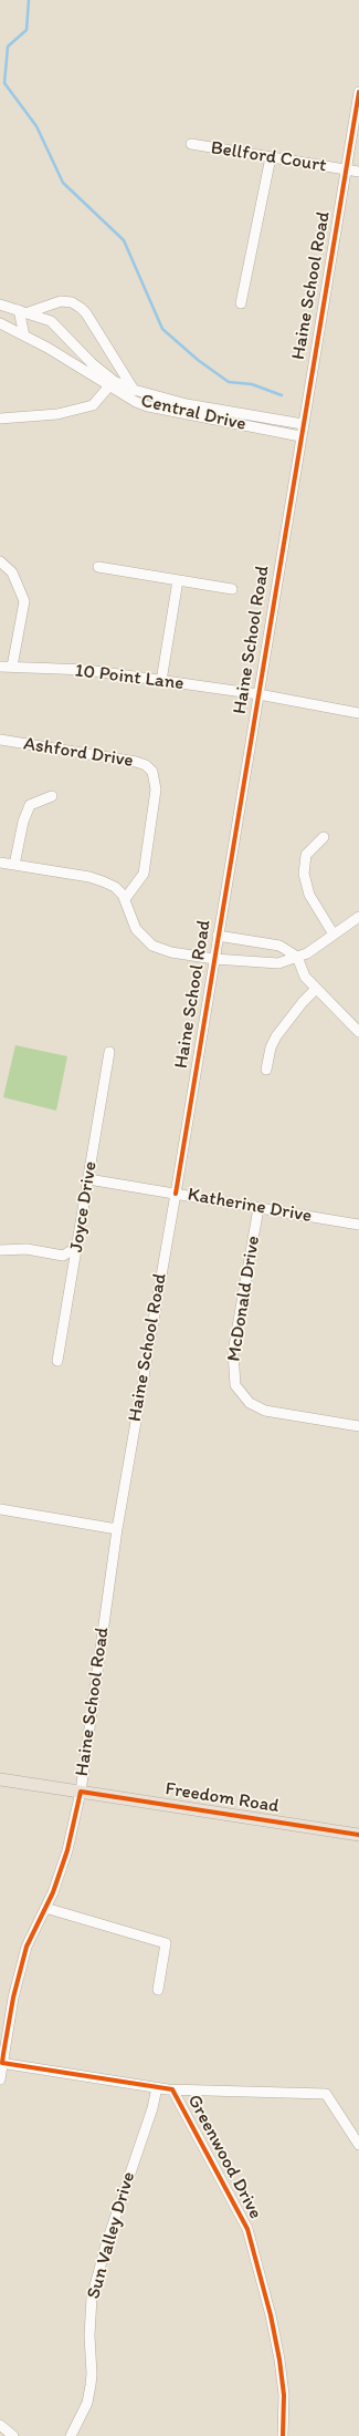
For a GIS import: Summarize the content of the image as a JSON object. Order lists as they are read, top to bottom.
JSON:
{
  "streets": {
    "main road": ["Freedom Road"],
    "street": [
      "Bellford Court",
      "Haine School Road",
      "Central Drive",
      "10 Point Lane",
      "Ashford Drive",
      "Katherine Drive",
      "Joyce Drive",
      "McDonald Drive",
      "Greenwood Drive",
      "Sun Valley Drive"
    ]
  },
  "crossings": [
    ["Bellford Court", "Haine School Road"],
    ["Haine School Road", "Central Drive"],
    ["Haine School Road", "10 Point Lane"],
    ["Haine School Road", "Katherine Drive"],
    ["Haine School Road", "Freedom Road"],
    ["Haine School Road", "Greenwood Drive"],
    ["Katherine Drive", "Joyce Drive"],
    ["Katherine Drive", "McDonald Drive"],
    ["Greenwood Drive", "Sun Valley Drive"]
  ]
}
